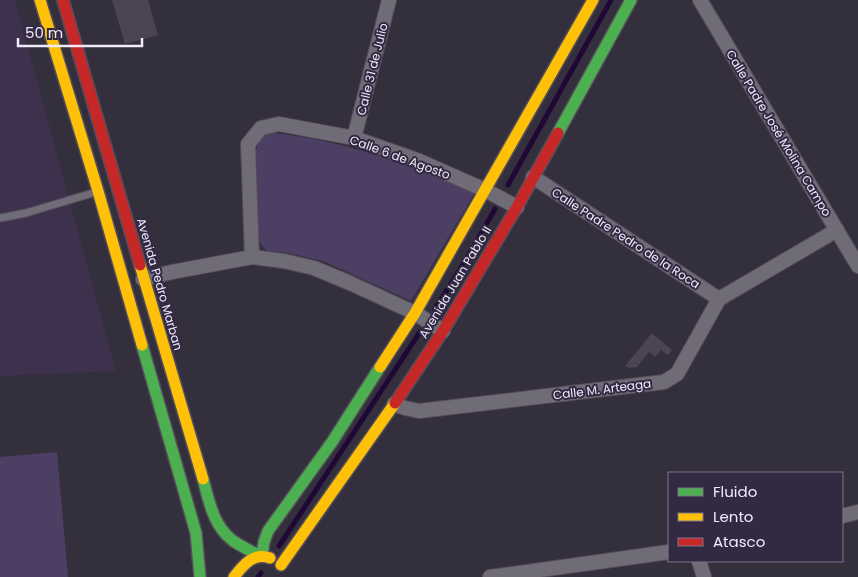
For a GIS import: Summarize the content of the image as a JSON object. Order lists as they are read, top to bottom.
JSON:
{
  "streets": {
    "street": [
      "Calle 31 de Julio",
      "Calle Padre José Molina Campo",
      "Calle 6 de Agosto",
      "Calle Padre Pedro de la Roca",
      "Avenida Juan Pablo II",
      "Avenida Pedro Marban",
      "Calle M. Arteaga"
    ]
  },
  "crossings": [
    ["Calle 31 de Julio", "Calle 6 de Agosto"],
    ["Calle 6 de Agosto", "Avenida Juan Pablo II"],
    ["Calle Padre Pedro de la Roca", "Avenida Juan Pablo II"],
    ["Calle Padre Pedro de la Roca", "Calle M. Arteaga"],
    ["Avenida Juan Pablo II", "Avenida Pedro Marban"],
    ["Avenida Juan Pablo II", "Calle M. Arteaga"]
  ],
  "legend": ["Fluido", "Lento", "Atasco"],
  "scale_bar": "50 m"
}
